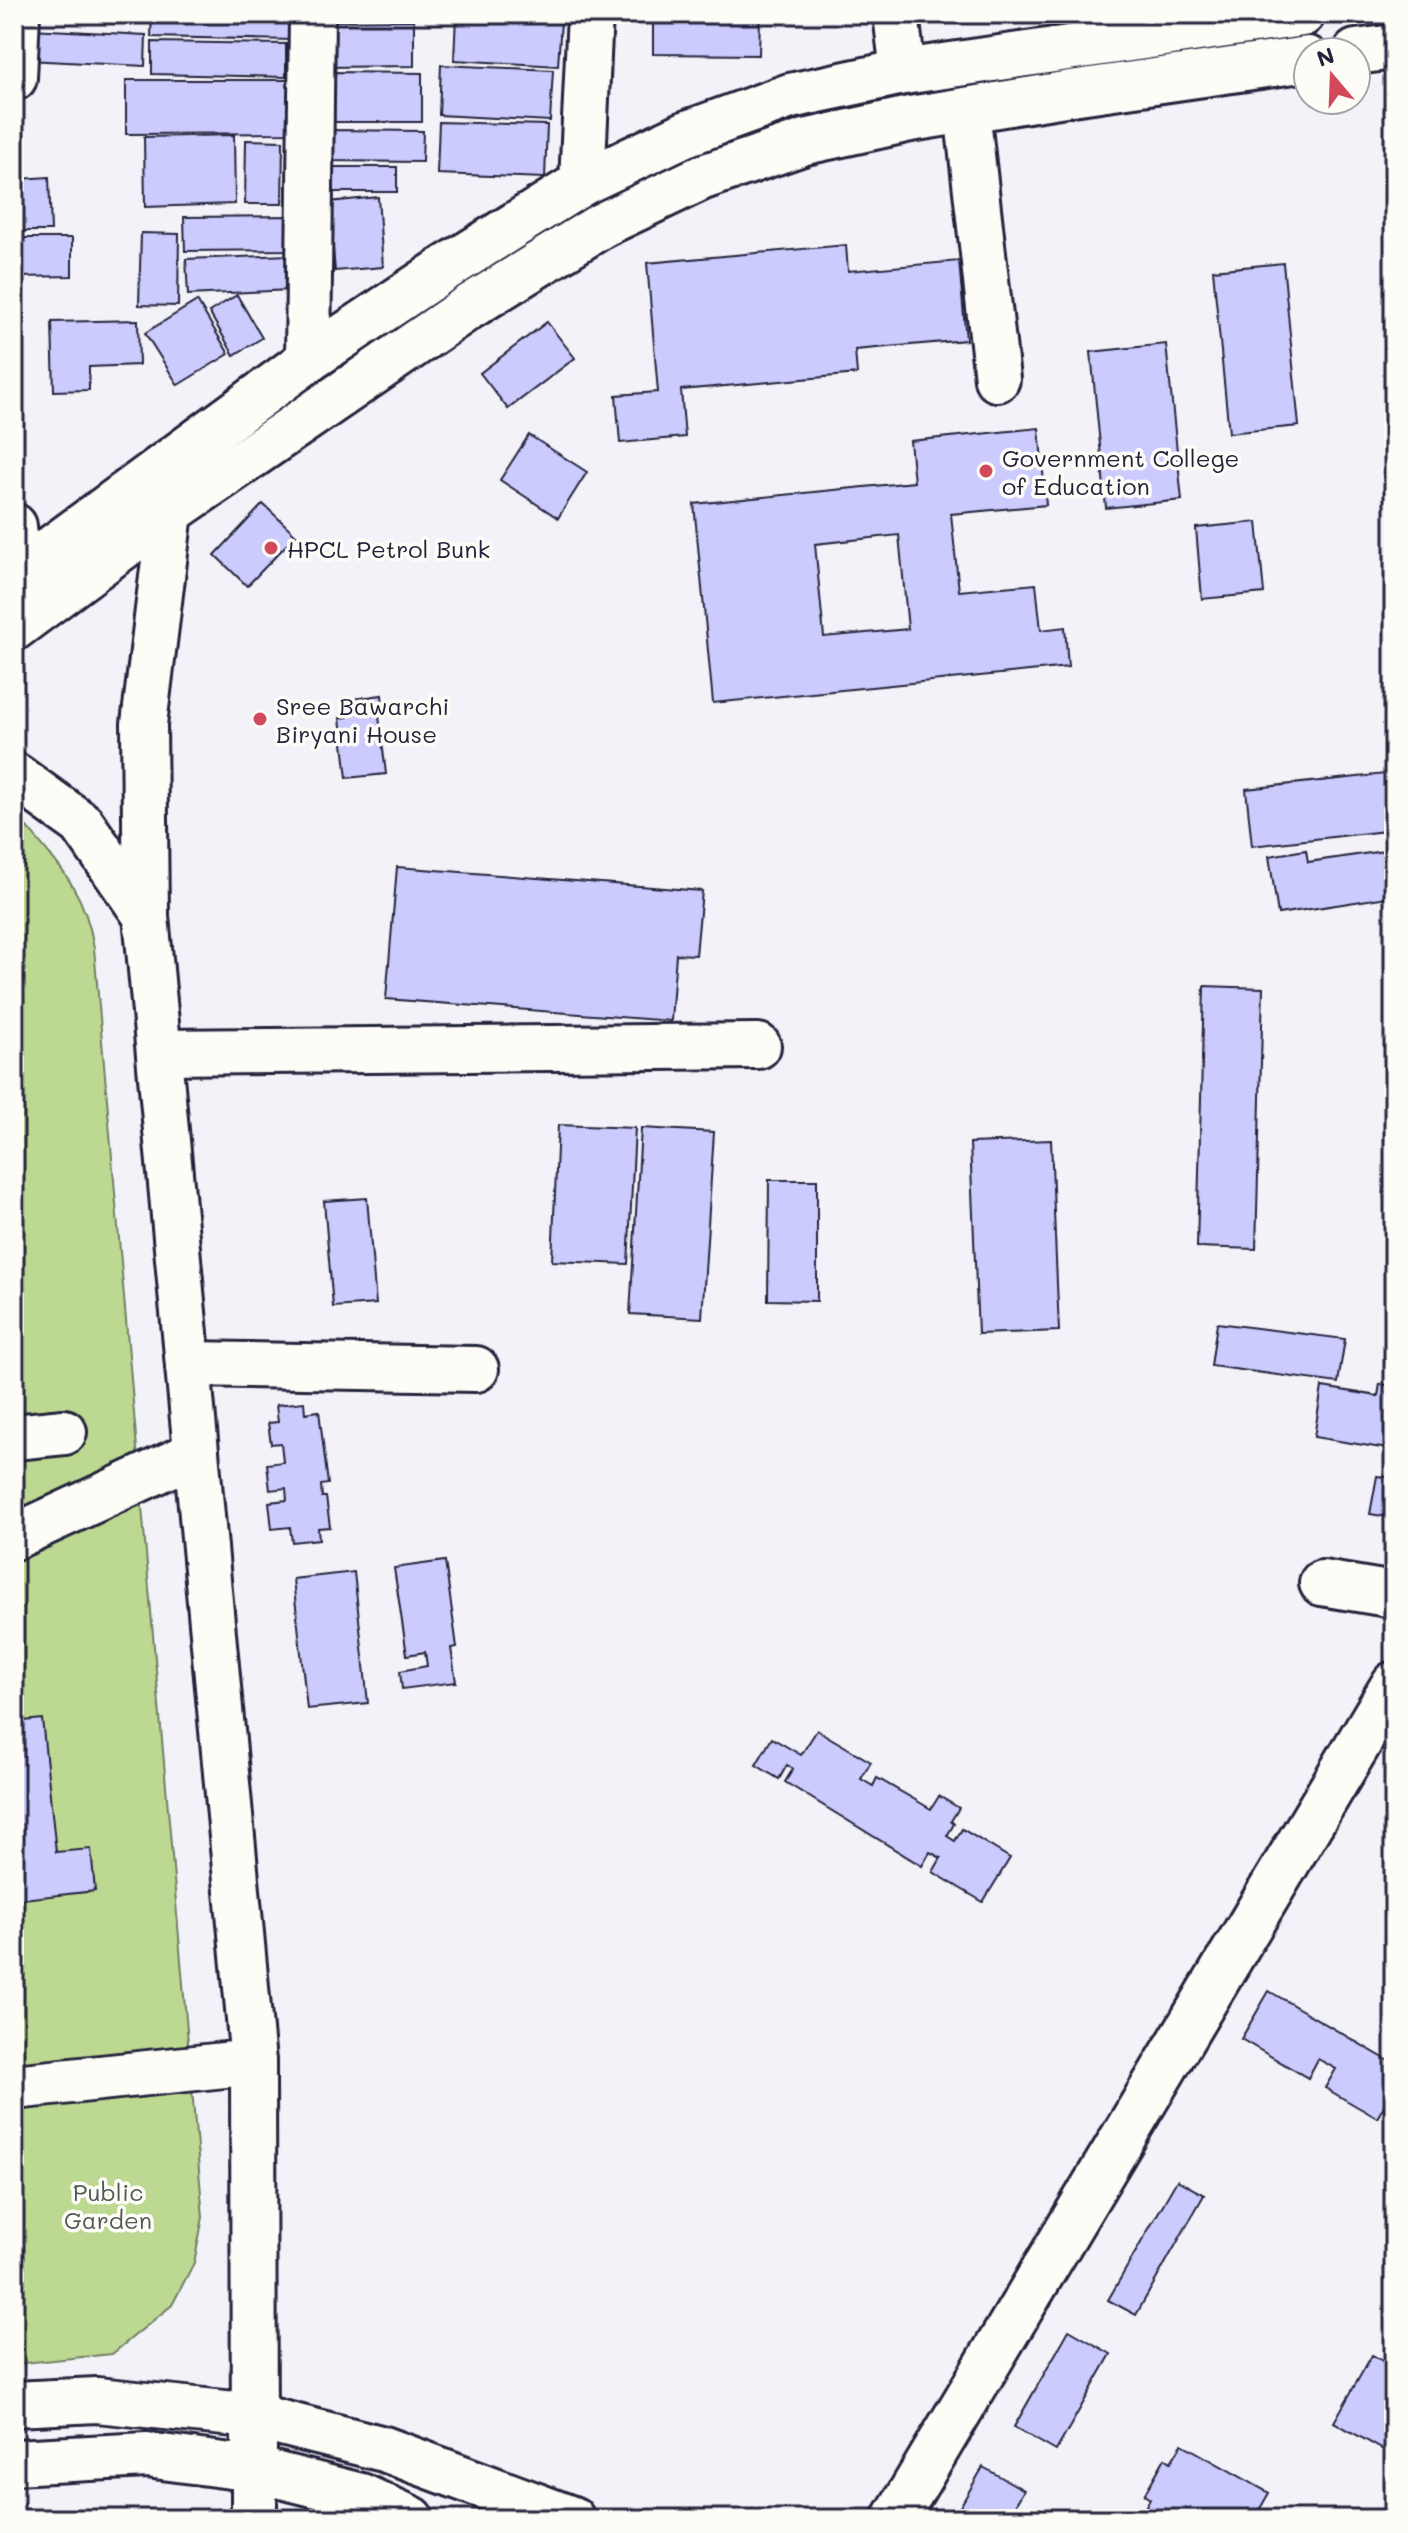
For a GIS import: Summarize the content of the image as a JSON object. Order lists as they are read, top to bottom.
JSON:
{
  "parks": ["Public Garden"],
  "places": ["Government College of Education", "HPCL Petrol Bunk", "Sree Bawarchi Biryani House"],
  "north": "top"
}
